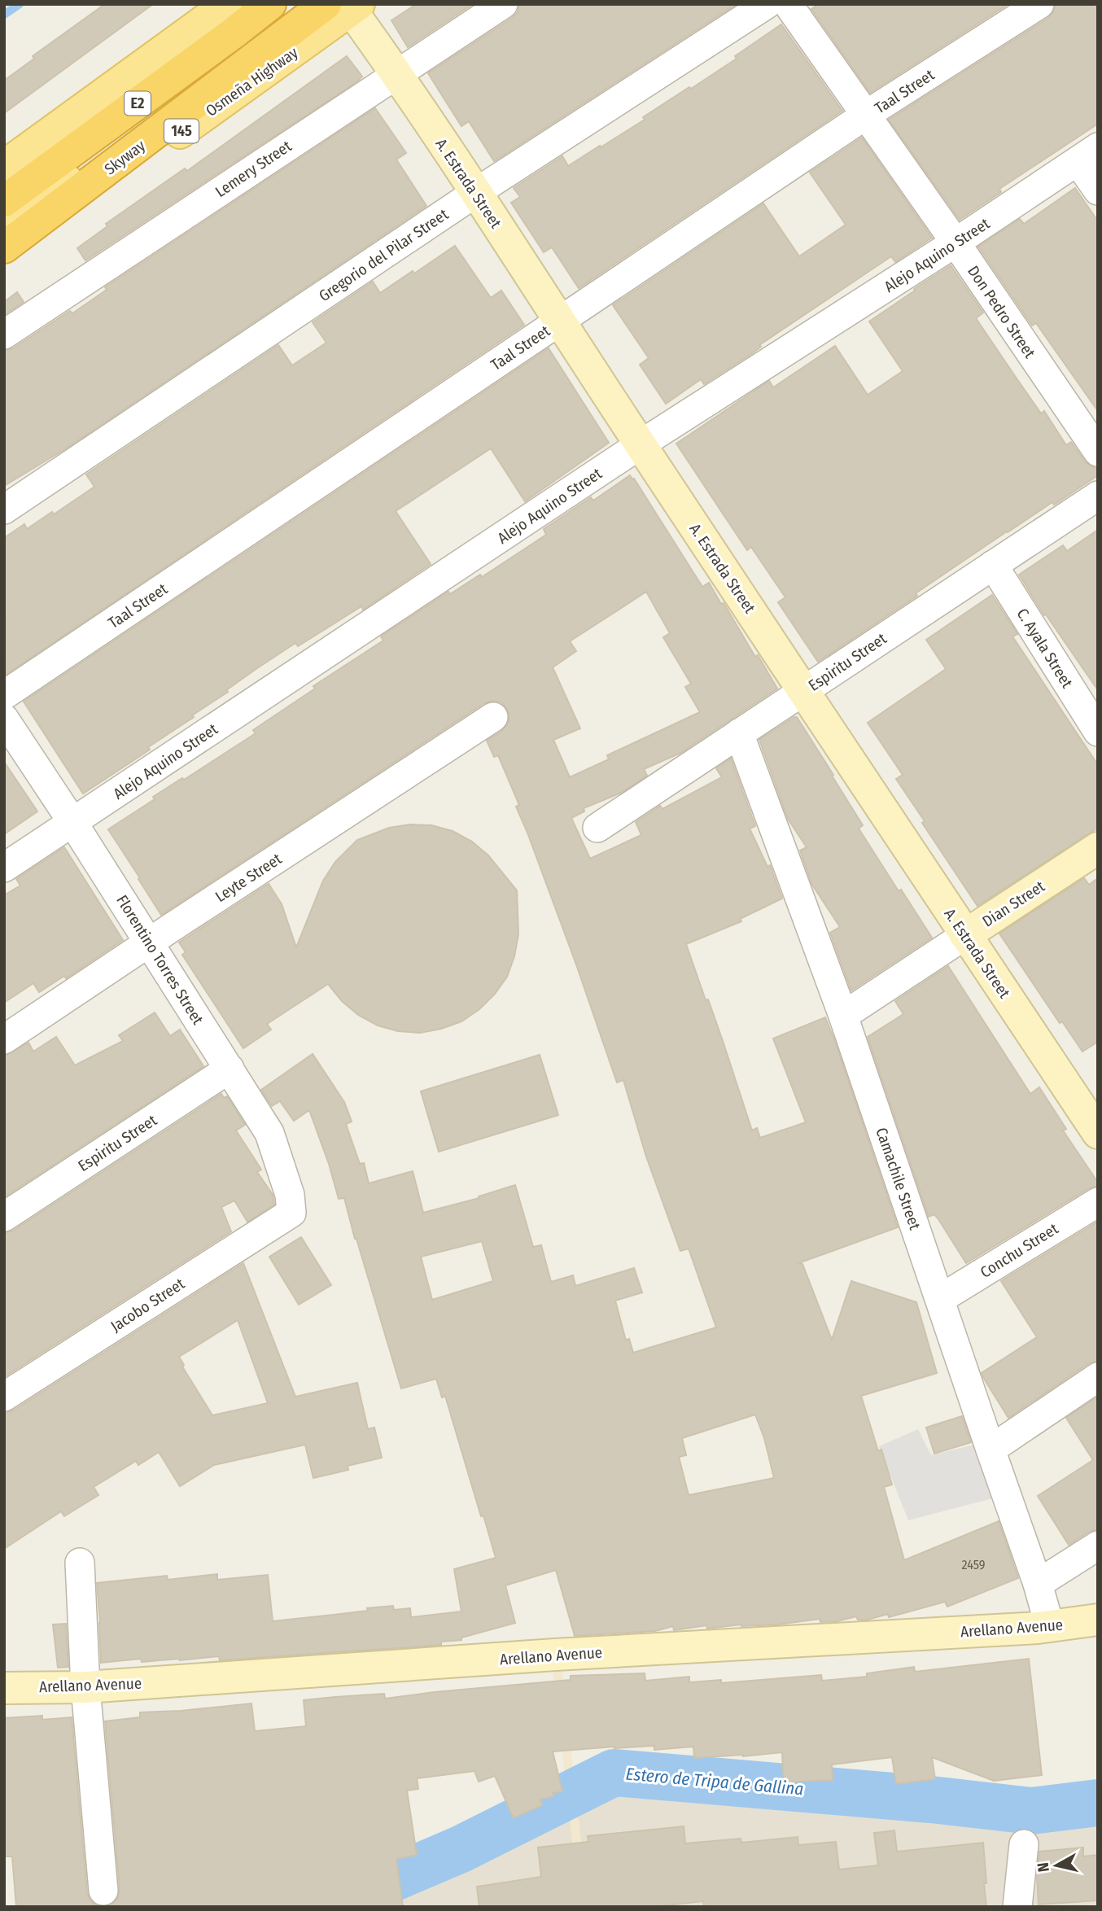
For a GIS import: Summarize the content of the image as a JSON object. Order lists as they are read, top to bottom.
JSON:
{
  "streets": {
    "highway": ["E2", "Skyway"],
    "main road": ["Osmeña Highway", "145"],
    "street": [
      "Taal Street",
      "Lemery Street",
      "A. Estrada Street",
      "Gregorio del Pilar Street",
      "Alejo Aquino Street",
      "Don Pedro Street",
      "C. Ayala Street",
      "Espiritu Street",
      "Leyte Street",
      "Dian Street",
      "Florentino Torres Street",
      "Camachile Street",
      "Conchu Street",
      "Jacobo Street",
      "Arellano Avenue"
    ]
  },
  "crossings": [
    ["Osmeña Highway", "Skyway"],
    ["Osmeña Highway", "A. Estrada Street"],
    ["Taal Street", "A. Estrada Street"],
    ["Taal Street", "Don Pedro Street"],
    ["Skyway", "A. Estrada Street"],
    ["Lemery Street", "A. Estrada Street"],
    ["A. Estrada Street", "Gregorio del Pilar Street"],
    ["A. Estrada Street", "Alejo Aquino Street"],
    ["A. Estrada Street", "Espiritu Street"],
    ["A. Estrada Street", "Dian Street"],
    ["Alejo Aquino Street", "Don Pedro Street"],
    ["Alejo Aquino Street", "Florentino Torres Street"],
    ["C. Ayala Street", "Espiritu Street"],
    ["Espiritu Street", "Florentino Torres Street"],
    ["Espiritu Street", "Camachile Street"],
    ["Leyte Street", "Florentino Torres Street"],
    ["Dian Street", "Camachile Street"],
    ["Florentino Torres Street", "Jacobo Street"],
    ["Camachile Street", "Conchu Street"],
    ["Camachile Street", "Arellano Avenue"]
  ],
  "water": ["Estero de Tripa de Gallina"],
  "house_numbers": ["2459"],
  "north": "left"
}
